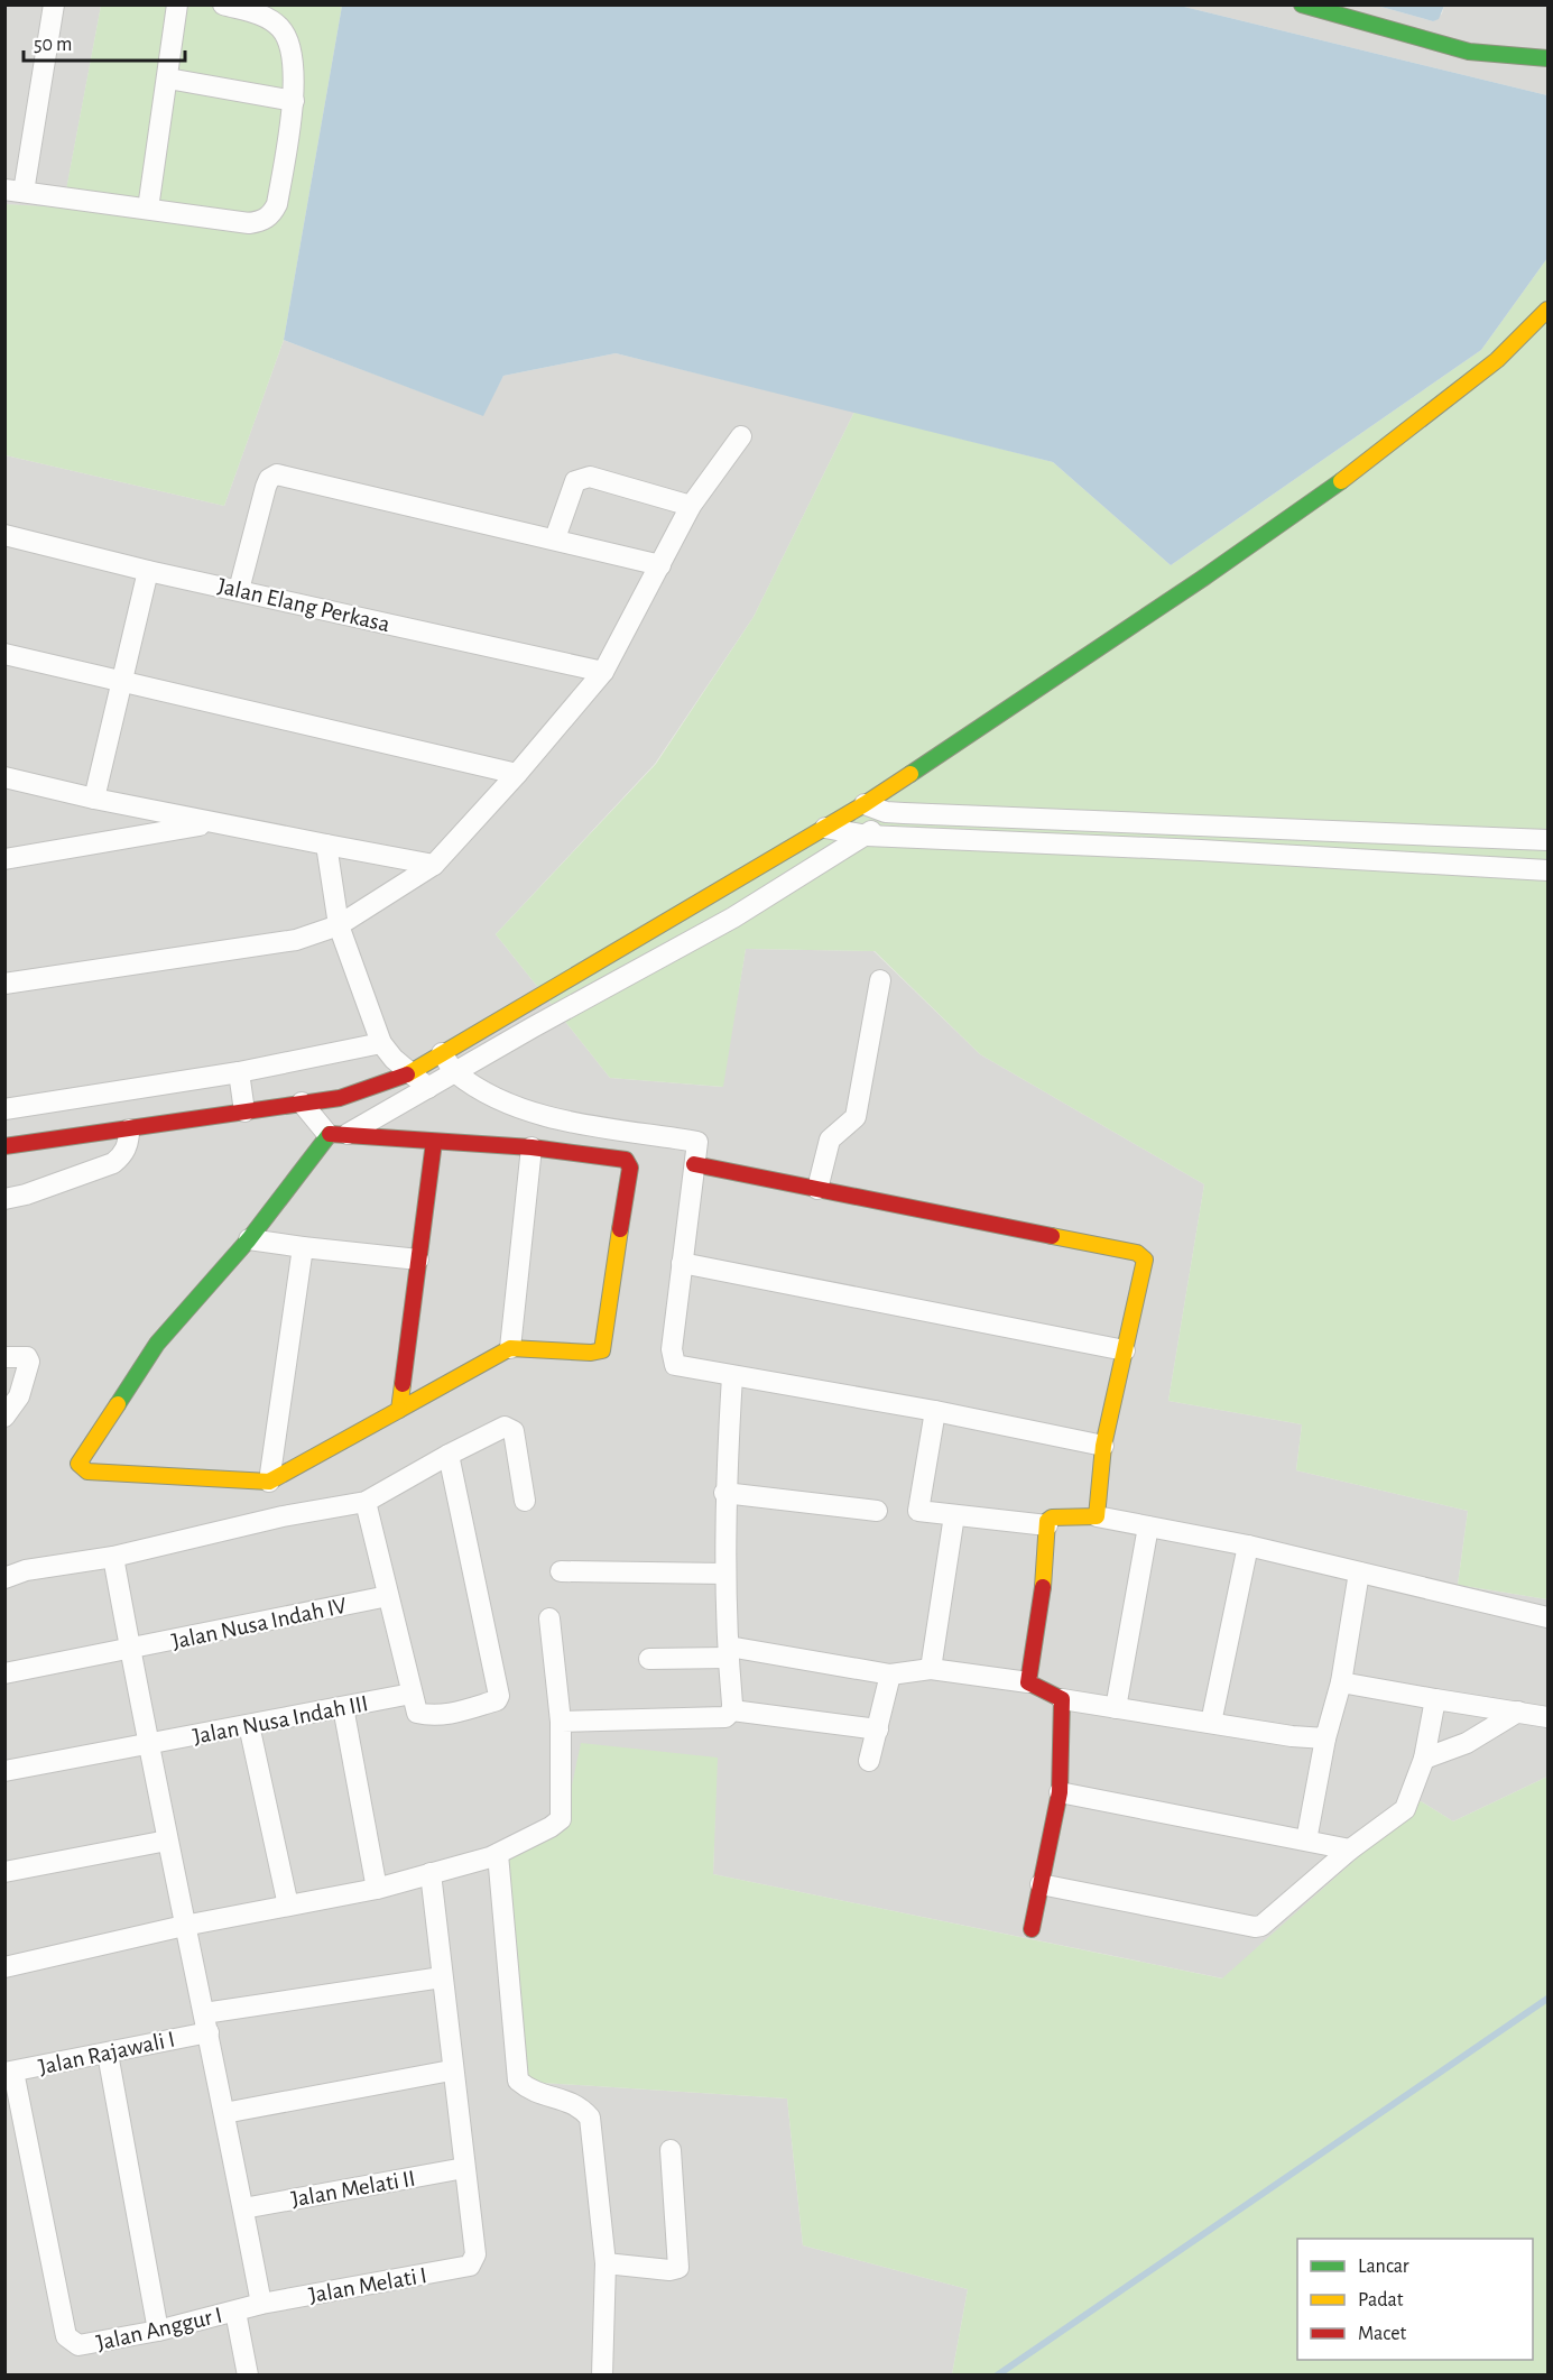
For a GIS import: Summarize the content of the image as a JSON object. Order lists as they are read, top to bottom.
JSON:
{
  "streets": {
    "street": [
      "Jalan Elang Perkasa",
      "Jalan Nusa Indah IV",
      "Jalan Nusa Indah III",
      "Jalan Rajawali I",
      "Jalan Melati II",
      "Jalan Melati I",
      "Jalan Anggur I"
    ]
  },
  "crossings": [
    ["Jalan Rajawali I", "Jalan Anggur I"],
    ["Jalan Melati II", "Jalan Melati I"],
    ["Jalan Melati I", "Jalan Anggur I"]
  ],
  "legend": ["Lancar", "Padat", "Macet"],
  "scale_bar": "50 m"
}
